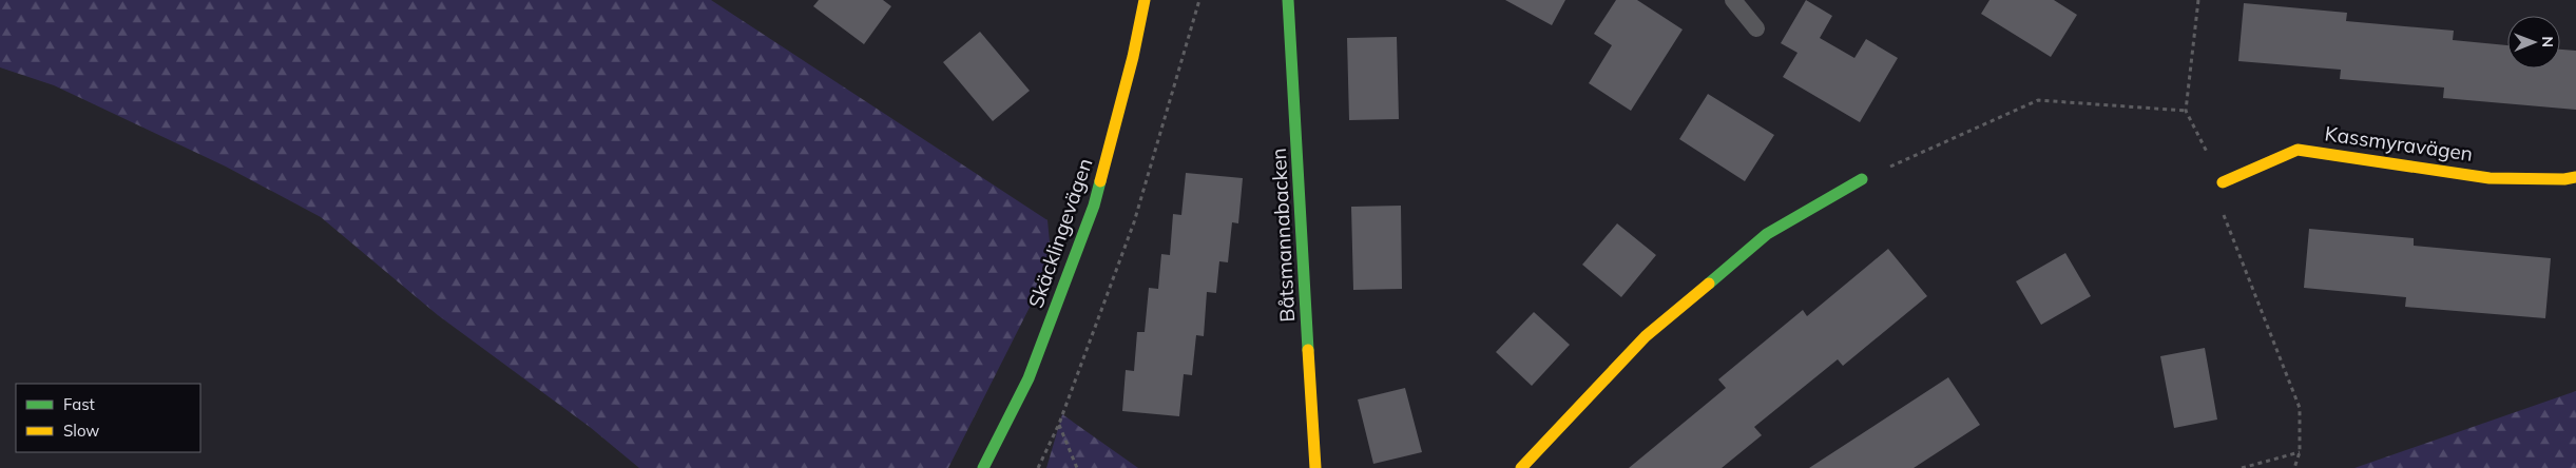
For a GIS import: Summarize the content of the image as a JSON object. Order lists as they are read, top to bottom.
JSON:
{
  "streets": {
    "street": ["Kassmyravägen", "Skäcklingevägen", "Båtsmannabacken"]
  },
  "legend": ["Fast", "Slow"],
  "north": "right"
}
